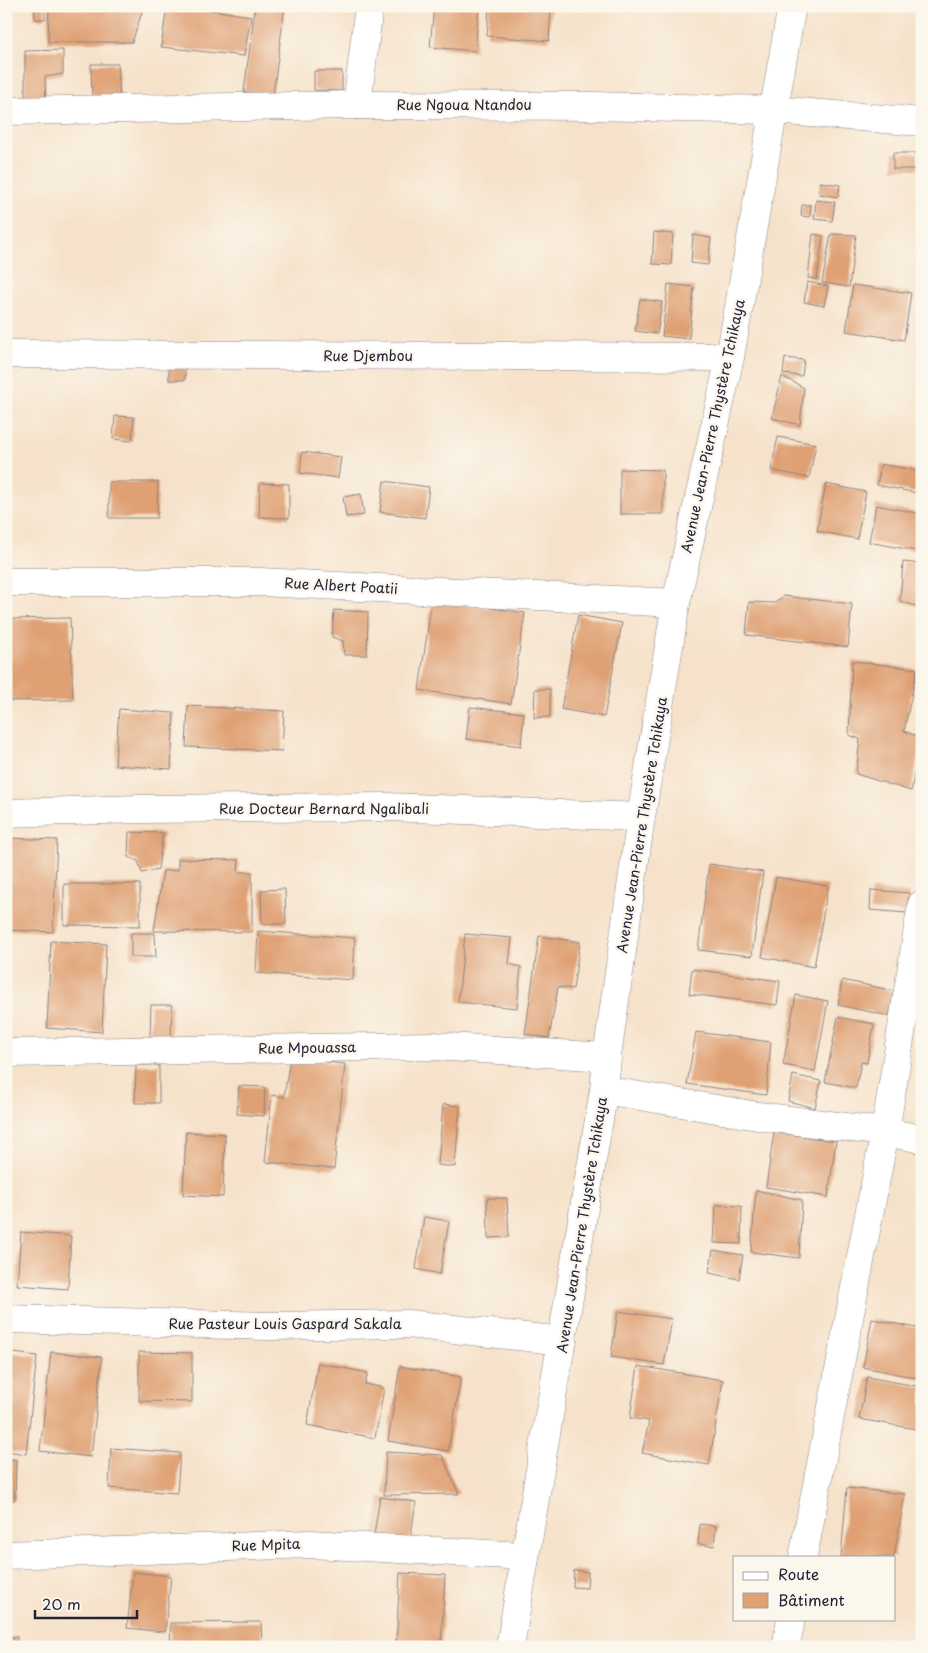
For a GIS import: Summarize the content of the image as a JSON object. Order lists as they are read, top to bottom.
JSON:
{
  "streets": {
    "street": [
      "Rue Ngoua Ntandou",
      "Rue Djembou",
      "Avenue Jean-Pierre Thystère Tchikaya",
      "Rue Albert Poatii",
      "Rue Docteur Bernard Ngalibali",
      "Rue Mpouassa",
      "Rue Pasteur Louis Gaspard Sakala",
      "Rue Mpita"
    ]
  },
  "crossings": [
    ["Rue Ngoua Ntandou", "Avenue Jean-Pierre Thystère Tchikaya"],
    ["Rue Djembou", "Avenue Jean-Pierre Thystère Tchikaya"],
    ["Avenue Jean-Pierre Thystère Tchikaya", "Rue Albert Poatii"],
    ["Avenue Jean-Pierre Thystère Tchikaya", "Rue Docteur Bernard Ngalibali"],
    ["Avenue Jean-Pierre Thystère Tchikaya", "Rue Mpouassa"],
    ["Avenue Jean-Pierre Thystère Tchikaya", "Rue Pasteur Louis Gaspard Sakala"],
    ["Avenue Jean-Pierre Thystère Tchikaya", "Rue Mpita"]
  ],
  "legend": ["Route", "Bâtiment"],
  "scale_bar": "20 m"
}
